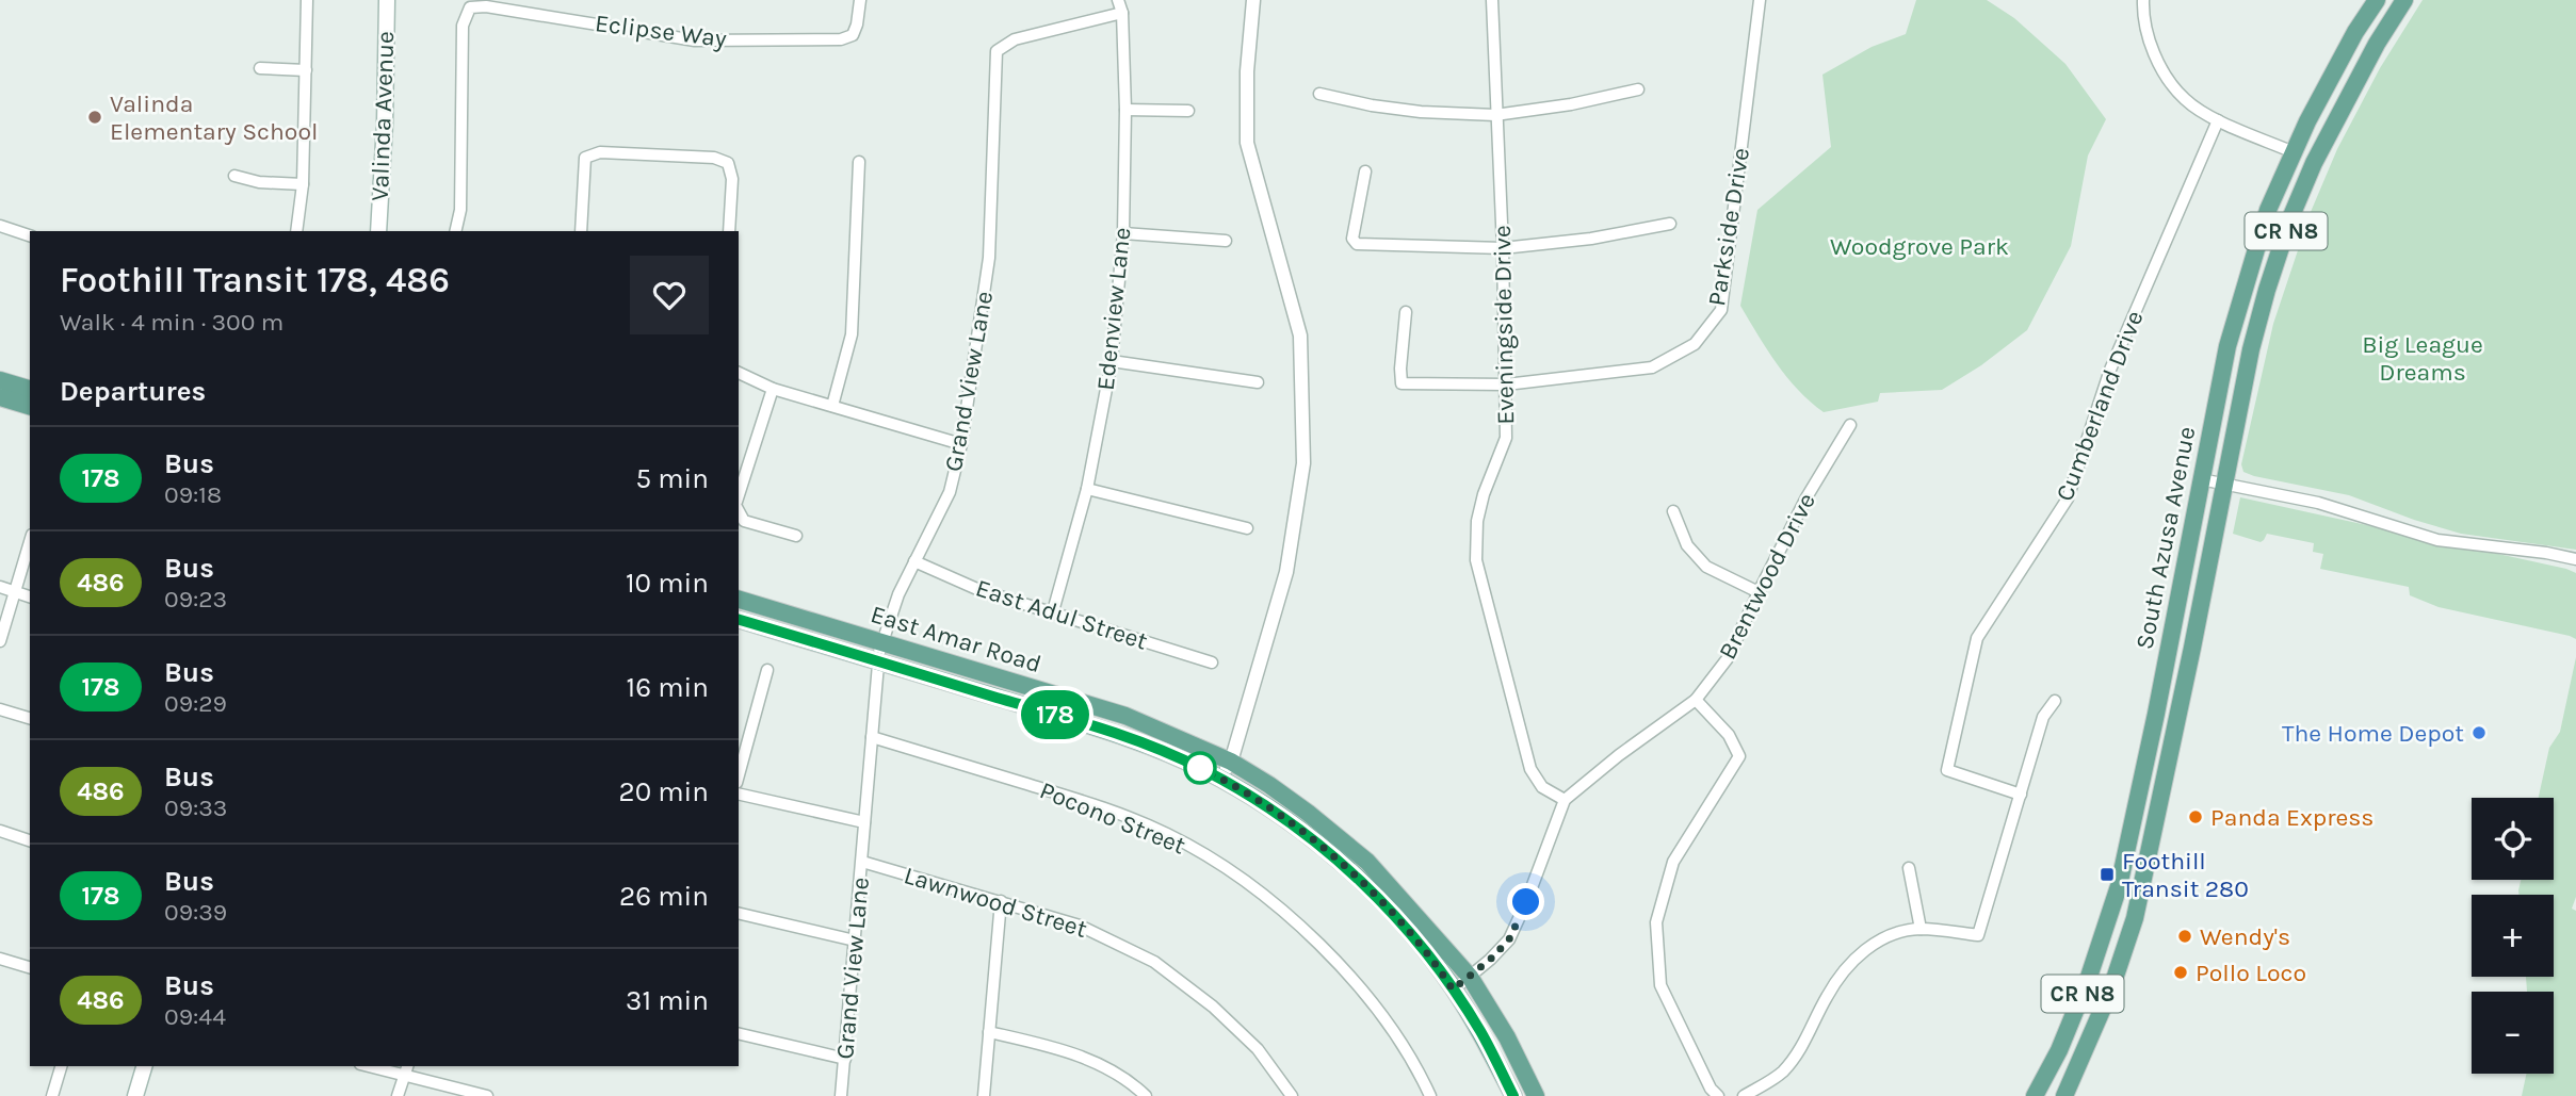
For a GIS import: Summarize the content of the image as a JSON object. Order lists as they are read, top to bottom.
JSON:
{
  "streets": {
    "main road": [
      "Valinda Avenue",
      "CR N8",
      "South Azusa Avenue",
      "East Amar Road"
    ],
    "street": [
      "Eclipse Way",
      "Parkside Drive",
      "Edenview Lane",
      "Eveningside Drive",
      "Grand View Lane",
      "Cumberland Drive",
      "Brentwood Drive",
      "East Adul Street",
      "Pocono Street",
      "Lawnwood Street"
    ]
  },
  "crossings": [
    ["Parkside Drive", "Eveningside Drive"],
    ["Edenview Lane", "Grand View Lane"],
    ["Edenview Lane", "East Adul Street"],
    ["Eveningside Drive", "Brentwood Drive"],
    ["Grand View Lane", "East Adul Street"],
    ["Grand View Lane", "East Amar Road"],
    ["Grand View Lane", "Pocono Street"],
    ["Grand View Lane", "Lawnwood Street"]
  ],
  "parks": ["Woodgrove Park", "Big League Dreams"],
  "places": {
    "other": [
      "Valinda Elementary School",
      "The Home Depot",
      "Panda Express",
      "Wendy's",
      "Pollo Loco"
    ],
    "transit": ["Foothill Transit 280"]
  },
  "lines": ["bus line 178"],
  "page": {
    "on_map": "178",
    "heading": [
      ["Foothill Transit 178, 486", "Walk · 4 min · 300 m"],
      "Departures"
    ],
    "list": [
      {
        "mark": "178",
        "name": "Bus",
        "note": "09:18",
        "value": "5 min"
      },
      {
        "mark": "486",
        "name": "Bus",
        "note": "09:23",
        "value": "10 min"
      },
      {
        "mark": "178",
        "name": "Bus",
        "note": "09:29",
        "value": "16 min"
      },
      {
        "mark": "486",
        "name": "Bus",
        "note": "09:33",
        "value": "20 min"
      },
      {
        "mark": "178",
        "name": "Bus",
        "note": "09:39",
        "value": "26 min"
      },
      {
        "mark": "486",
        "name": "Bus",
        "note": "09:44",
        "value": "31 min"
      }
    ],
    "map_buttons": ["+", "−"]
  }
}
